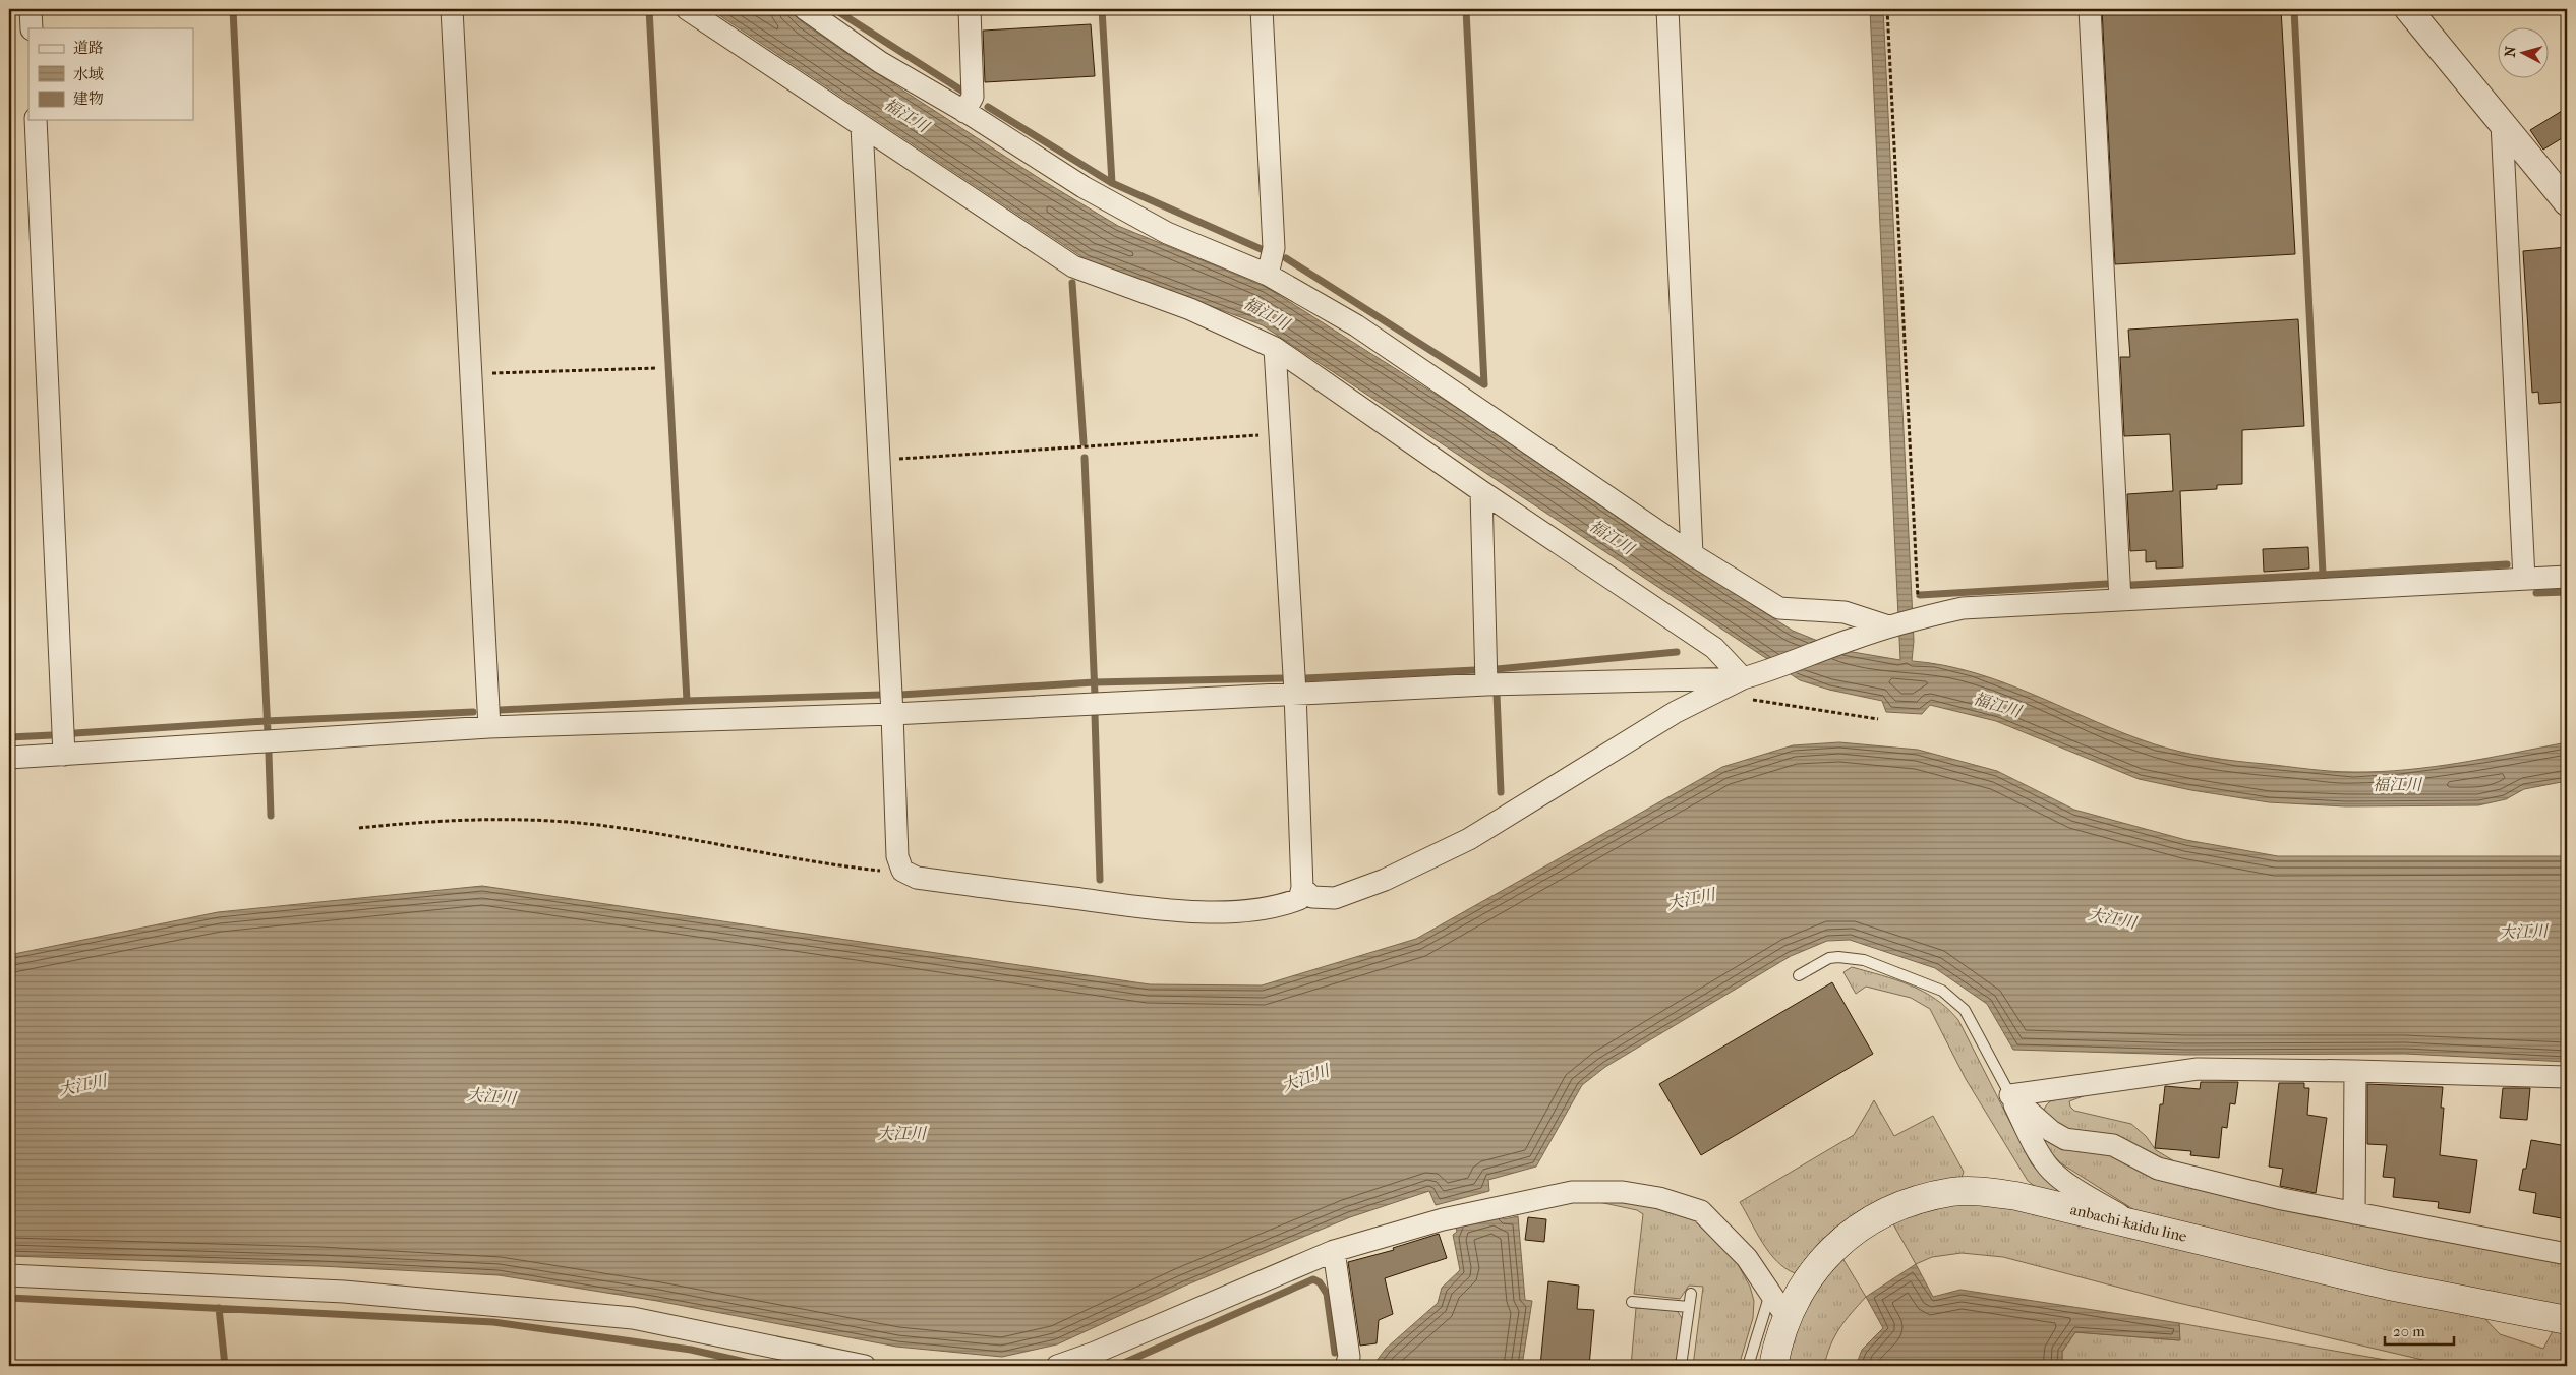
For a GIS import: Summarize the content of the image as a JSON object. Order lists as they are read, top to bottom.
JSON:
{
  "streets": {
    "main road": ["anbachi-kaidu line"]
  },
  "water": ["福江川", "大江川"],
  "legend": ["道路", "水域", "建物"],
  "scale_bar": "20 m",
  "north": "left"
}
